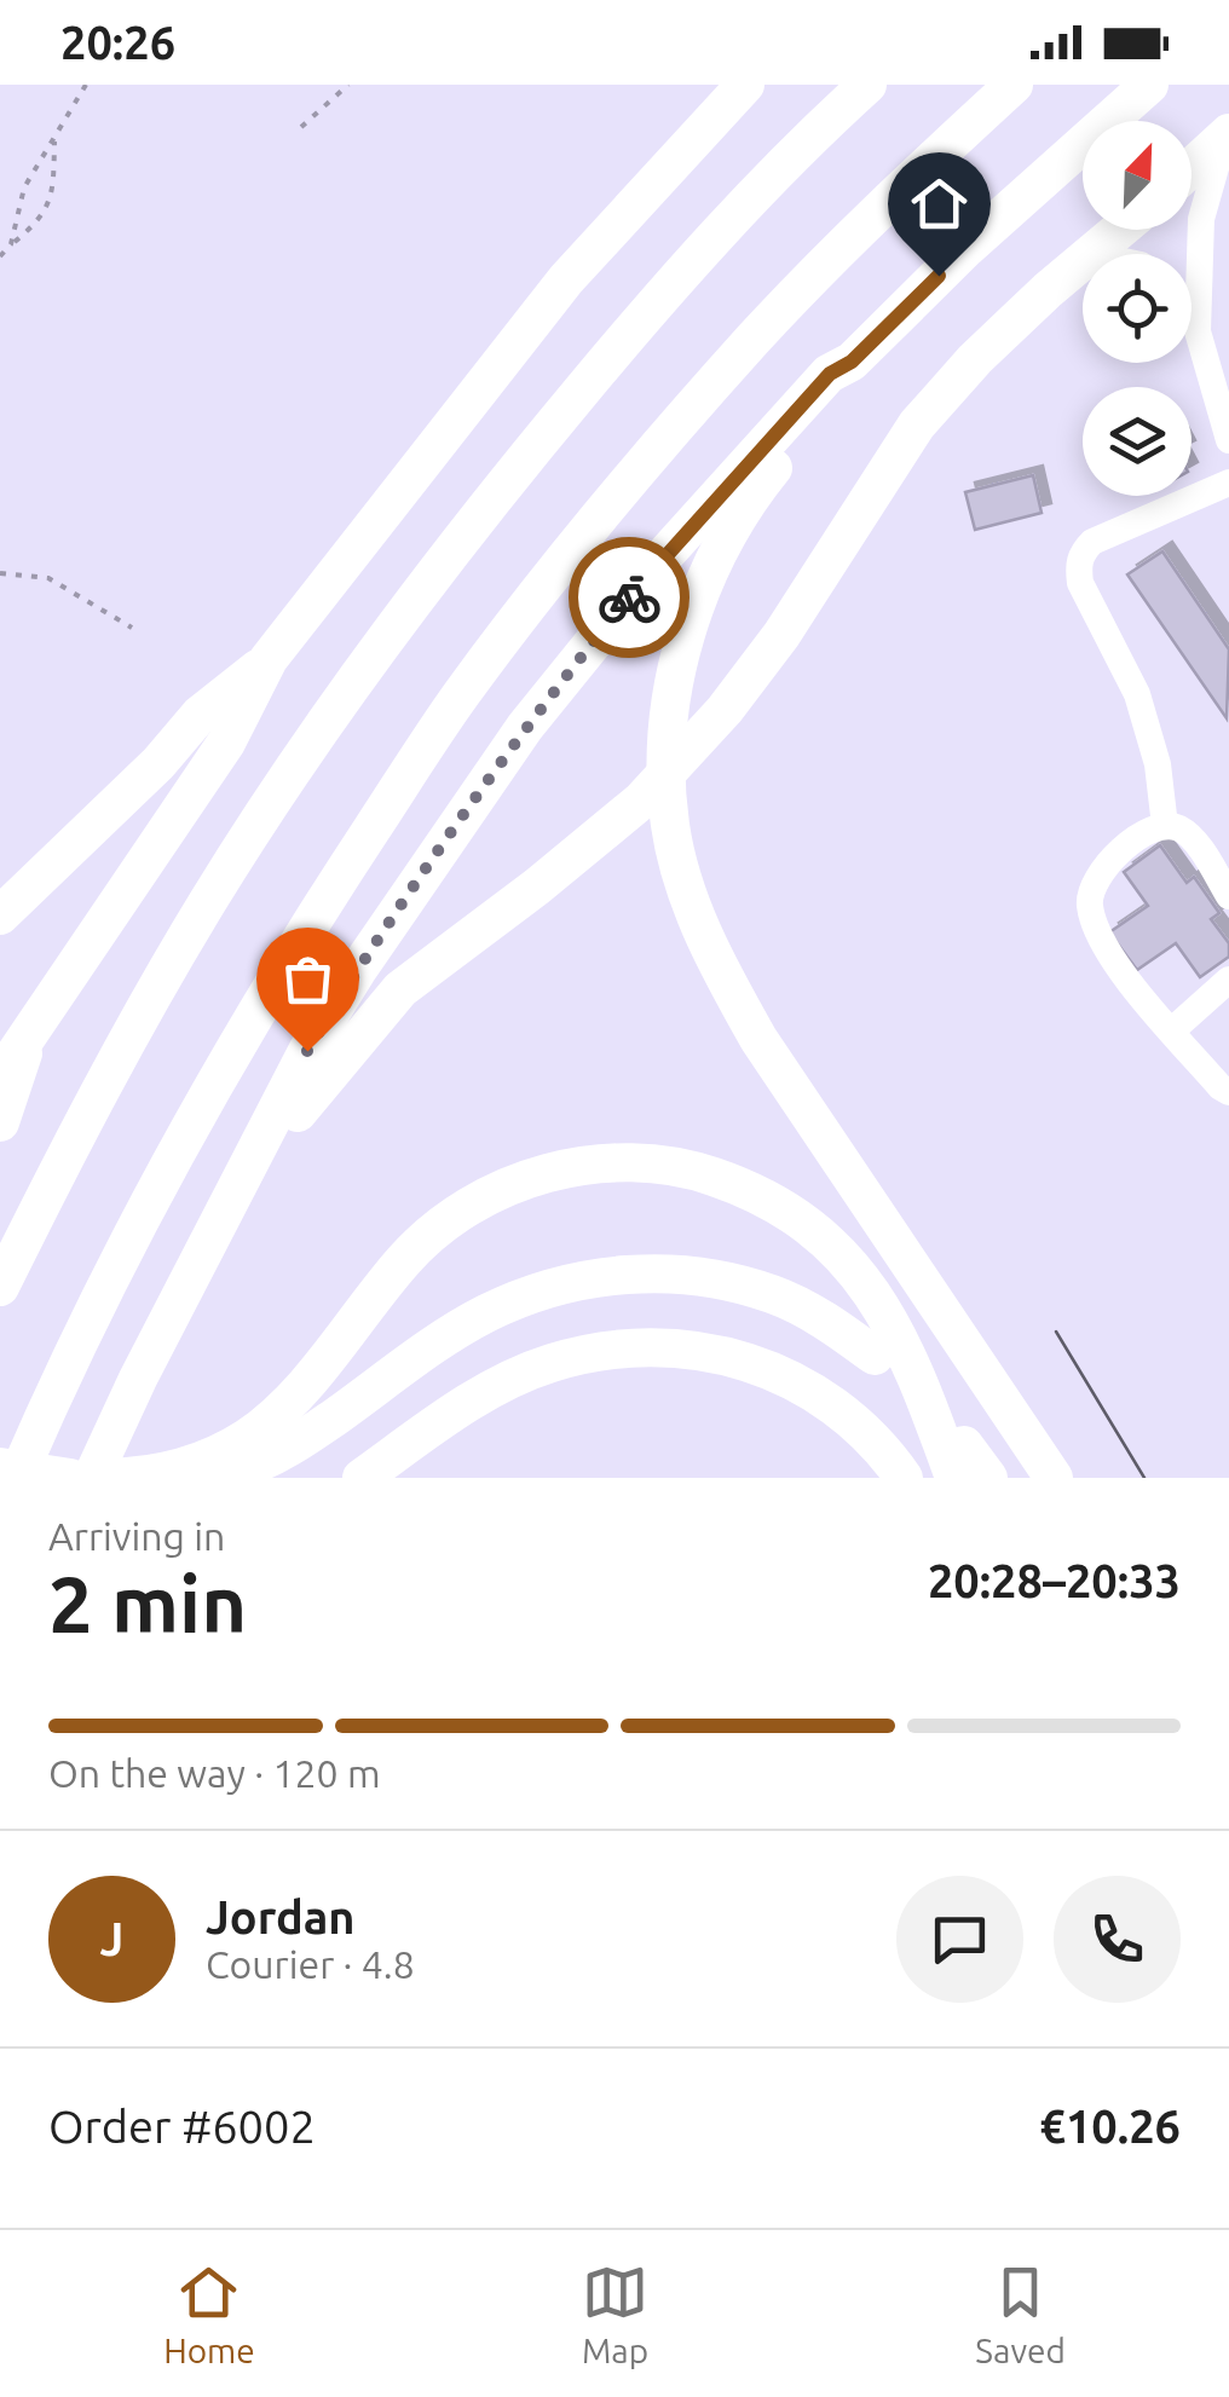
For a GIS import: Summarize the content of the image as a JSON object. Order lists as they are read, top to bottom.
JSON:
{
  "north": "top right",
  "page": {
    "status": "20:26",
    "heading": ["2 min", "Arriving in", "20:28–20:33"],
    "panel": [
      "Jordan",
      "Courier · 4.8",
      "Order #6002",
      "€10.26"
    ],
    "bar": "On the way · 120 m",
    "round": "J",
    "tabs": ["Home", "Map", "Saved"]
  }
}
